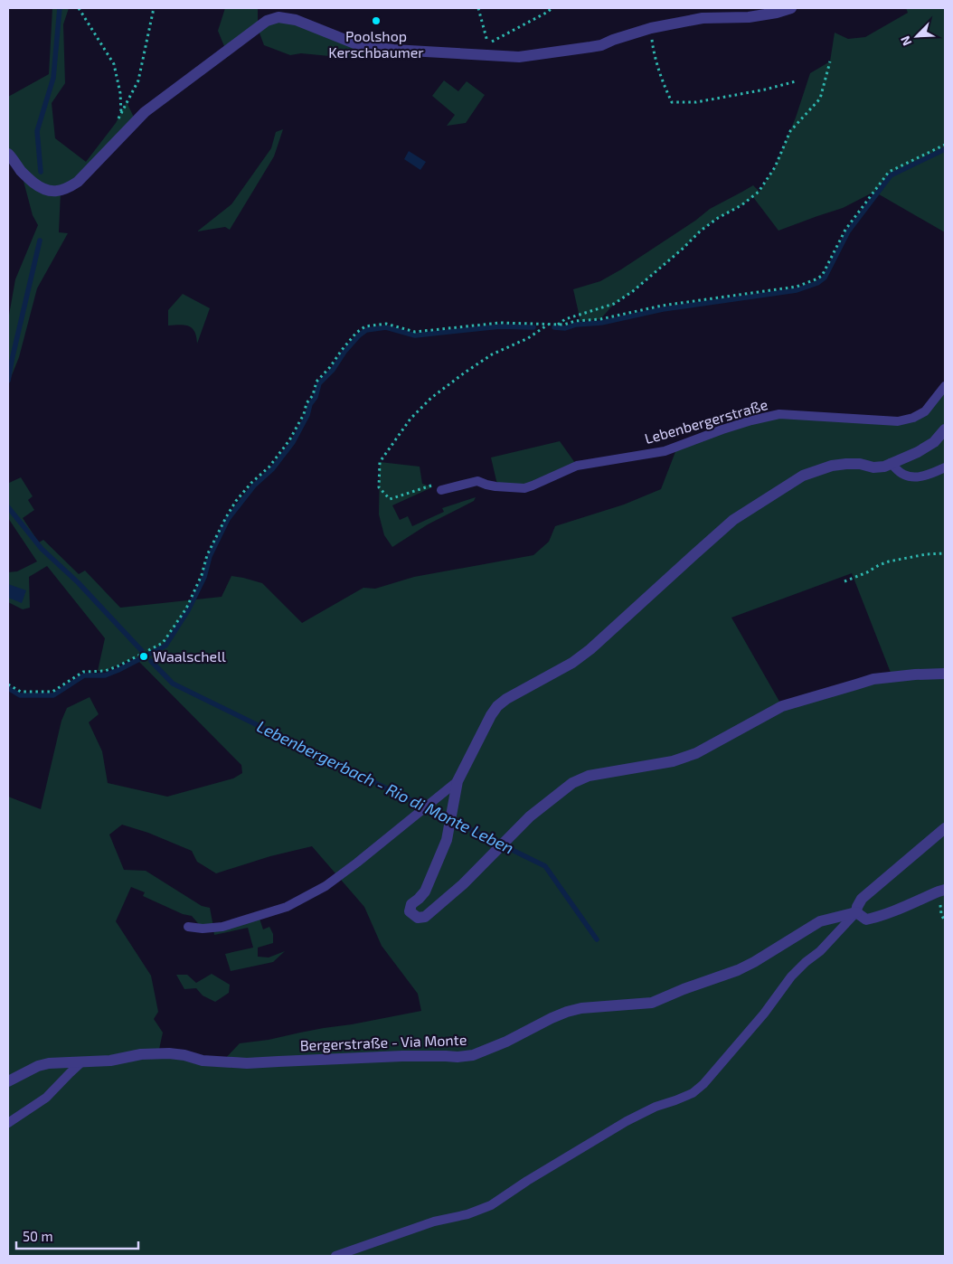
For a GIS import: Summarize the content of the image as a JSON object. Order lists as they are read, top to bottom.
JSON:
{
  "streets": {
    "street": ["Bergerstraße - Via Monte"],
    "lane": ["Lebenbergerstraße"]
  },
  "water": ["Lebenbergerbach - Rio di Monte Leben"],
  "places": ["Poolshop Kerschbaumer", "Waalschell"],
  "scale_bar": "50 m",
  "north": "bottom left"
}
